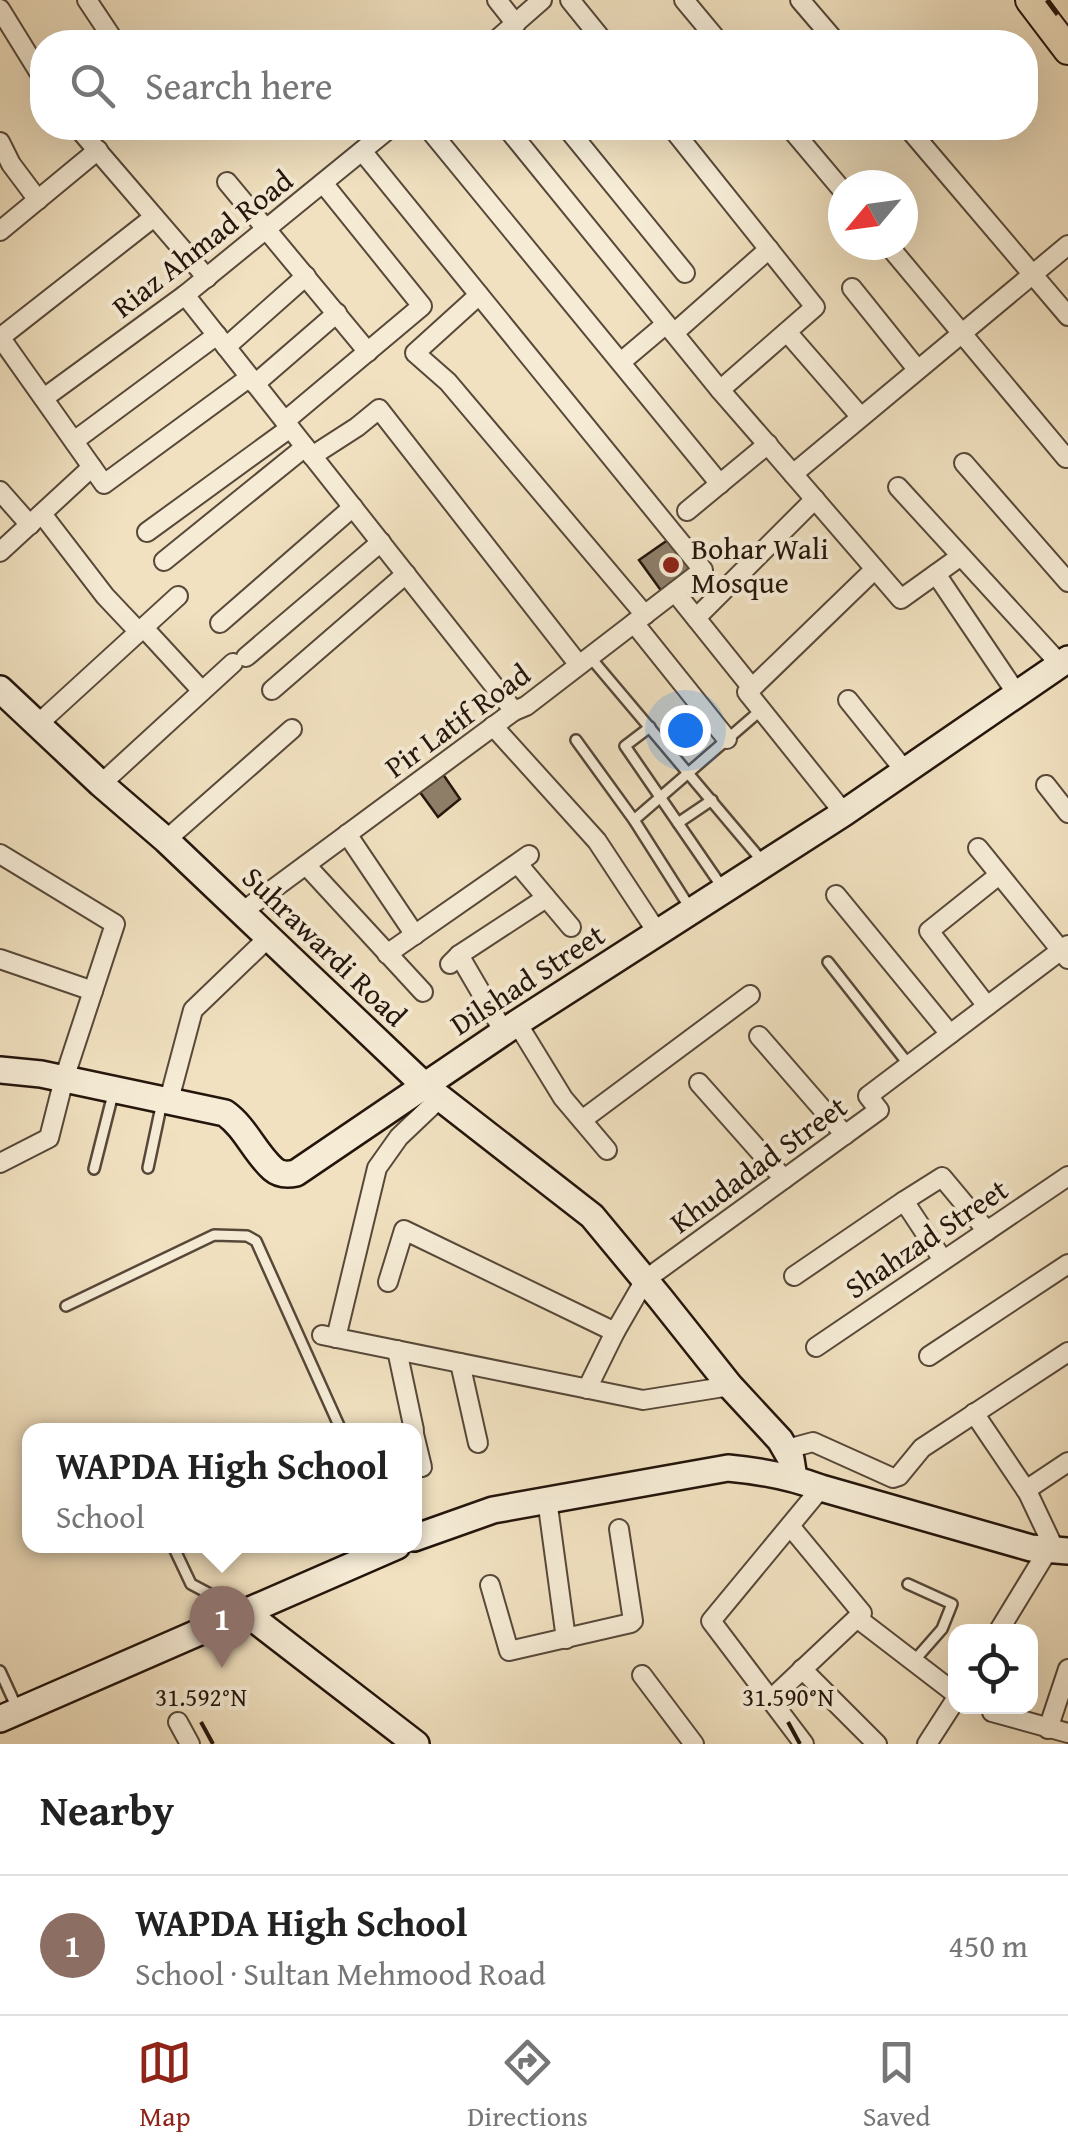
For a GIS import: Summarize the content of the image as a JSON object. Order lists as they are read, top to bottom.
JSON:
{
  "streets": {
    "street": [
      "Riaz Ahmad Road",
      "Pir Latif Road",
      "Suhrawardi Road",
      "Dilshad Street",
      "Khudadad Street",
      "Shahzad Street"
    ]
  },
  "crossings": [
    ["Pir Latif Road", "Suhrawardi Road"],
    ["Suhrawardi Road", "Dilshad Street"],
    ["Suhrawardi Road", "Khudadad Street"]
  ],
  "places": ["Bohar Wali Mosque"],
  "north": "bottom left",
  "page": {
    "search": "Search here",
    "popup": ["WAPDA High School", "School"],
    "pins": "1",
    "heading": "Nearby",
    "list": [
      {
        "mark": "1",
        "name": "WAPDA High School",
        "note": "School · Sultan Mehmood Road",
        "value": "450 m"
      }
    ],
    "nav": ["Map", "Directions", "Saved"]
  },
  "coordinates": ["31.592°N", "31.590°N"]
}
